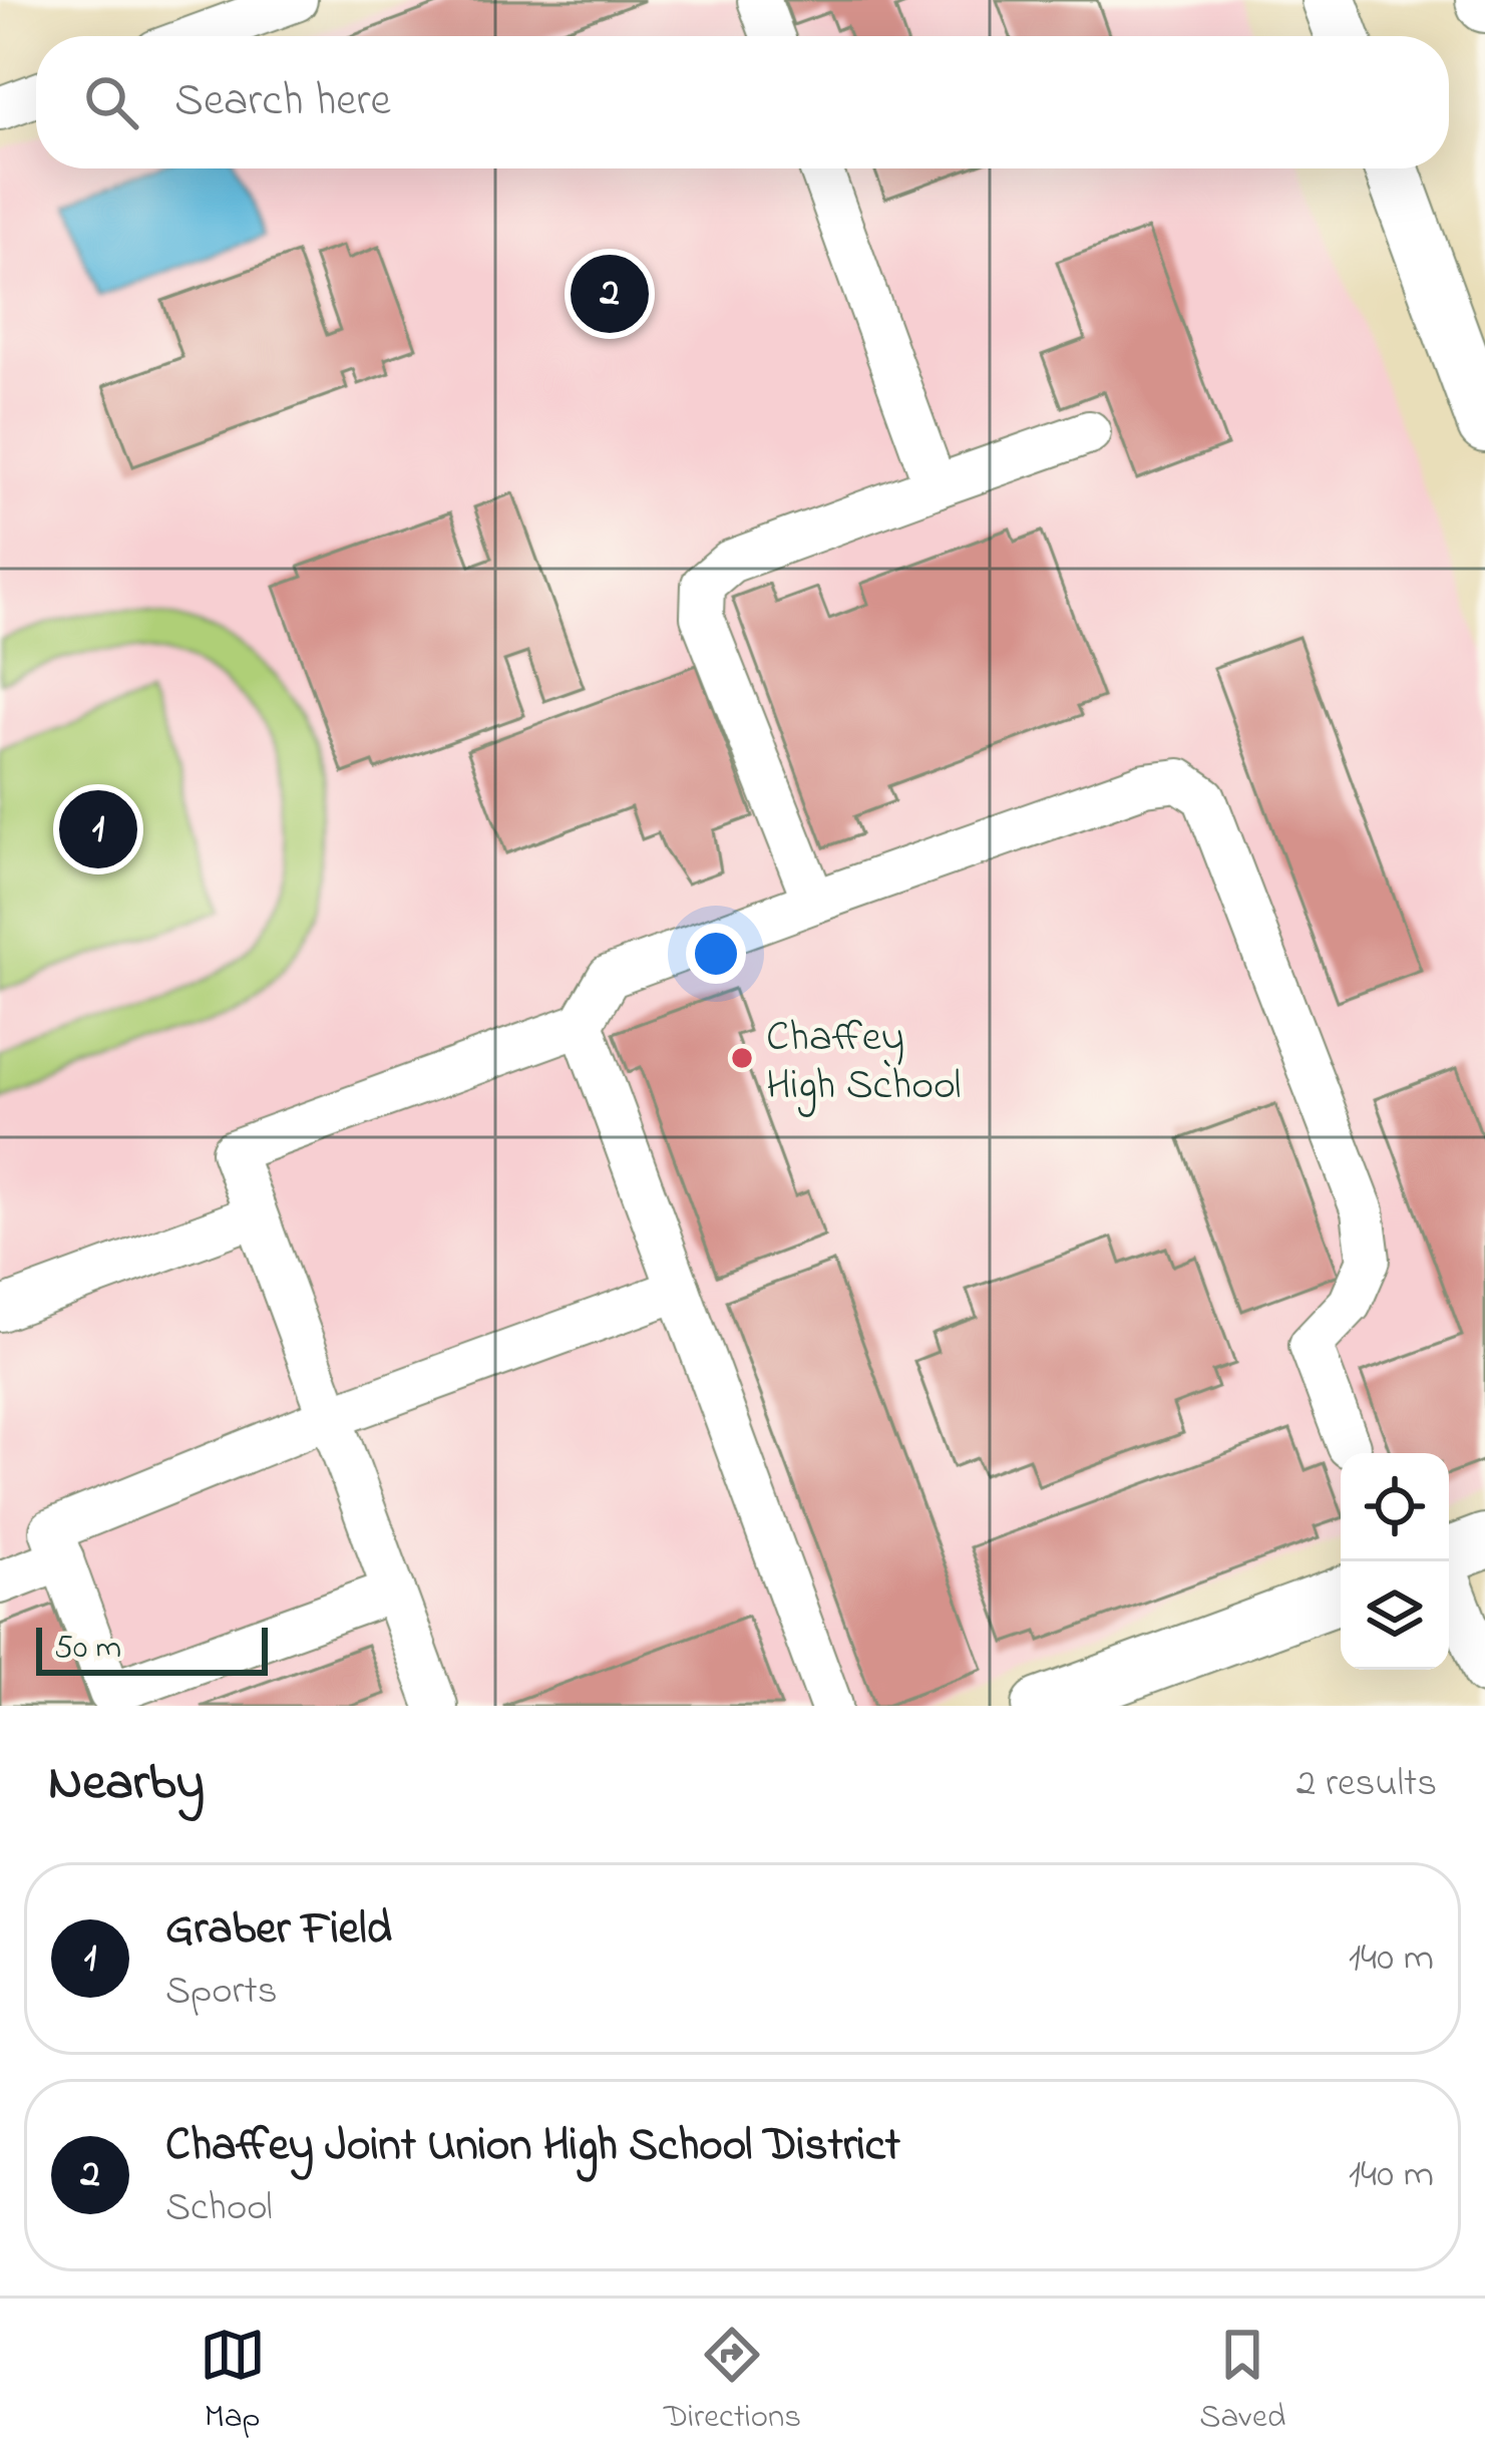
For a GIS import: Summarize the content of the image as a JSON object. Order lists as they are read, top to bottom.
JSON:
{
  "places": ["Chaffey High School"],
  "scale_bar": "50 m",
  "page": {
    "search": "Search here",
    "pins": ["2", "1"],
    "scale": "50 m",
    "heading": ["Nearby", "2 results"],
    "list": [
      {
        "mark": "1",
        "name": "Graber Field",
        "note": "Sports",
        "value": "140 m"
      },
      {
        "mark": "2",
        "name": "Chaffey Joint Union High School District",
        "note": "School",
        "value": "140 m"
      }
    ],
    "nav": ["Map", "Directions", "Saved"]
  }
}
